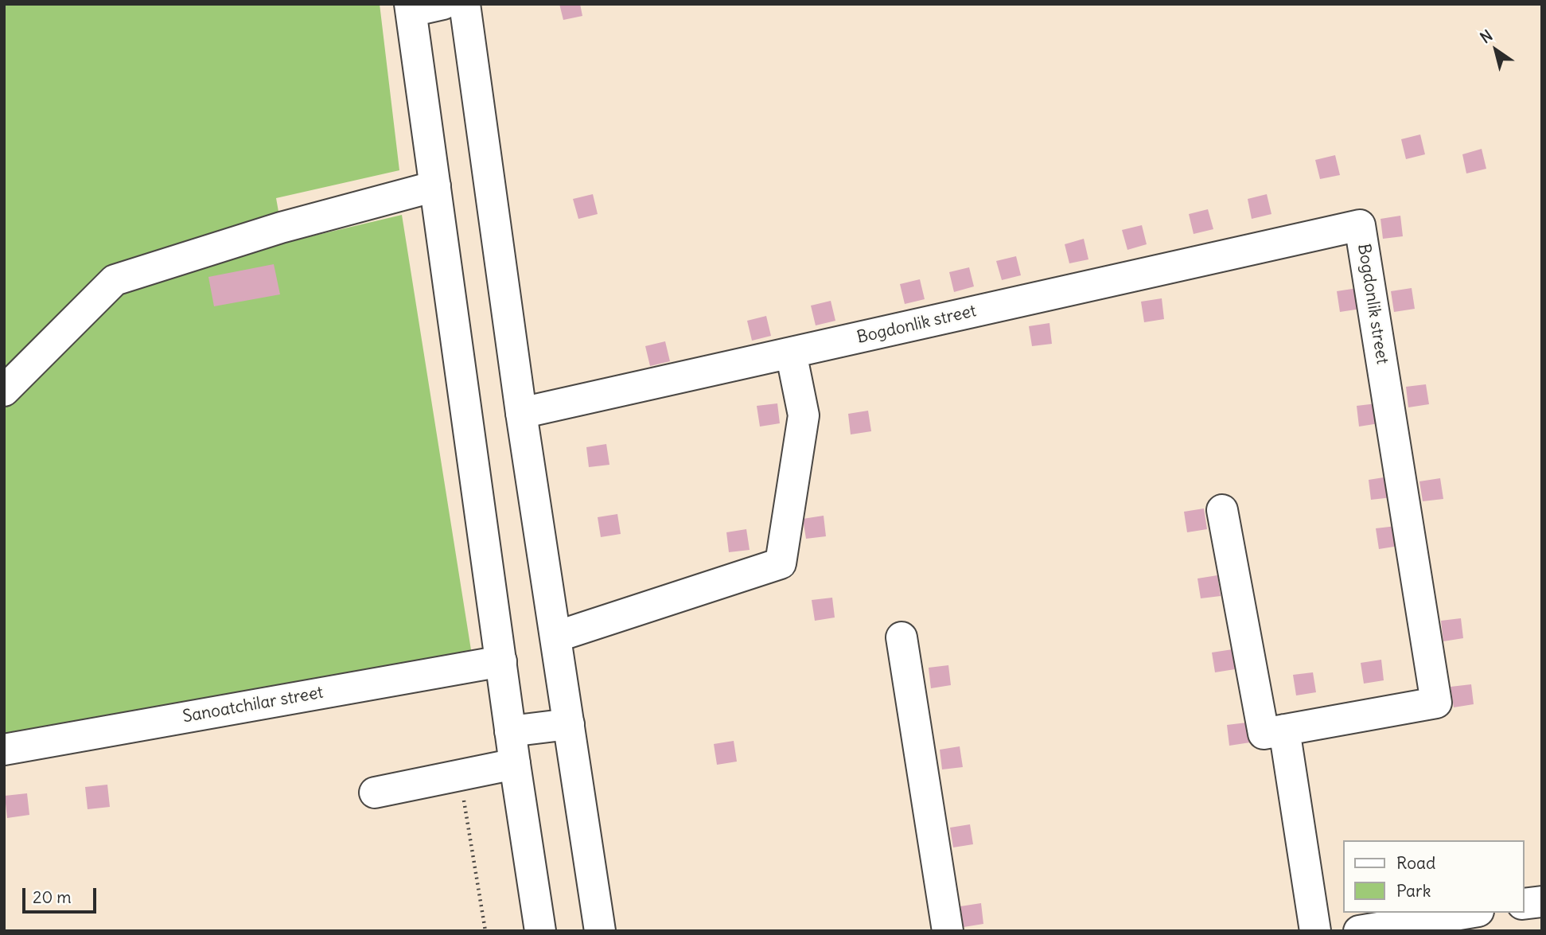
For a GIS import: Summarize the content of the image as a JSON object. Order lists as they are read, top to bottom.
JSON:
{
  "streets": {
    "street": ["Bogdonlik street", "Sanoatchilar street"]
  },
  "legend": ["Road", "Park"],
  "scale_bar": "20 m",
  "north": "top left"
}
